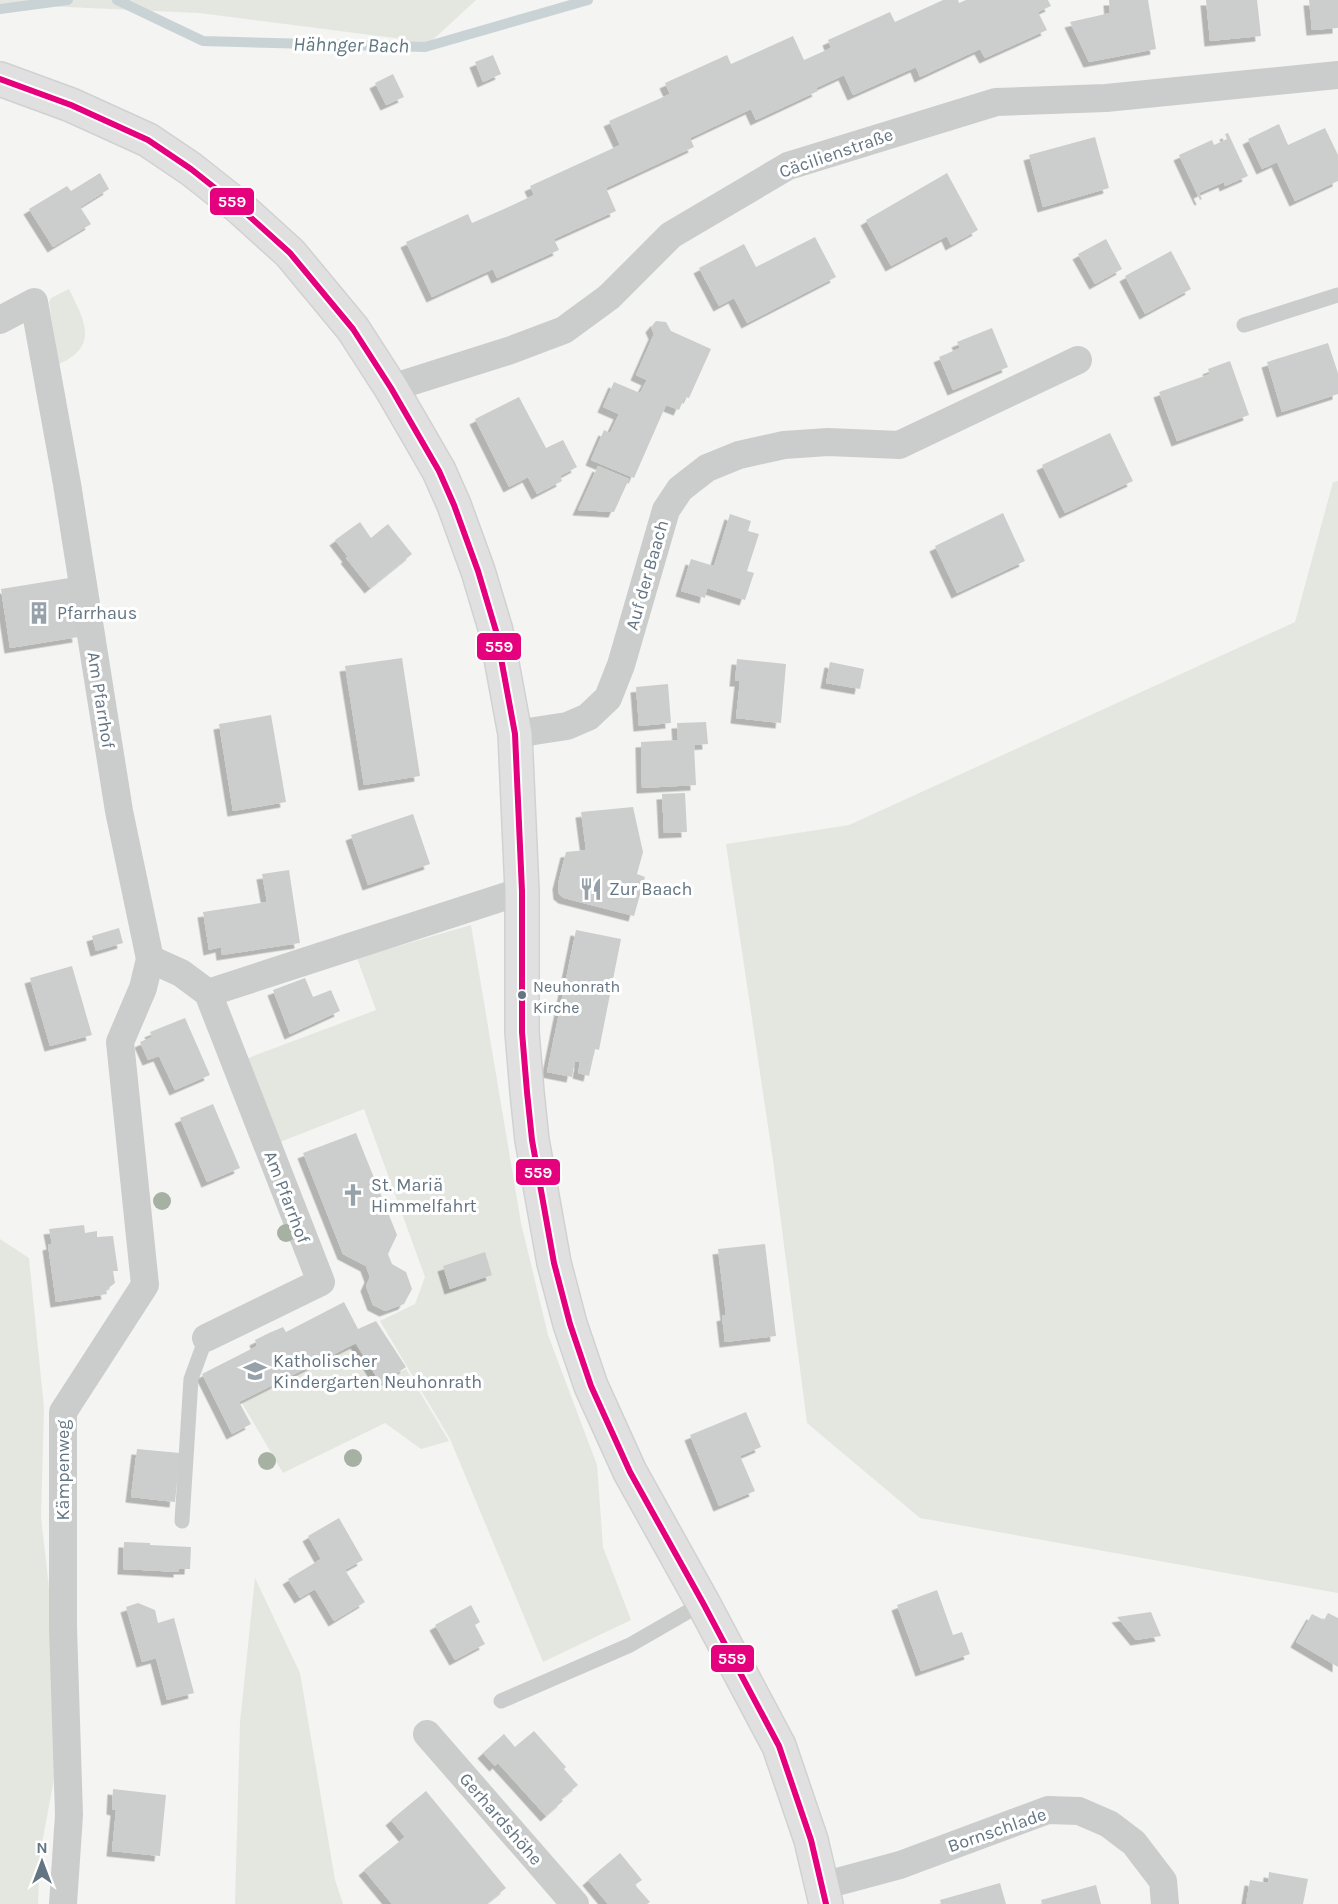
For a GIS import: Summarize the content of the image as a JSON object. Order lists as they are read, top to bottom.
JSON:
{
  "streets": {
    "street": [
      "Cäcilienstraße",
      "Auf der Baach",
      "Am Pfarrhof",
      "Kämpenweg",
      "Gerhardshöhe",
      "Bornschlade"
    ]
  },
  "crossings": [
    ["Am Pfarrhof", "Kämpenweg"]
  ],
  "water": ["Hähnger Bach"],
  "places": {
    "building": ["Pfarrhaus"],
    "restaurant": ["Zur Baach"],
    "other": ["Neuhonrath Kirche"],
    "church": ["St. Mariä Himmelfahrt"],
    "school or university": ["Katholischer Kindergarten Neuhonrath"]
  },
  "lines": ["transit line 559"],
  "north": "top"
}
